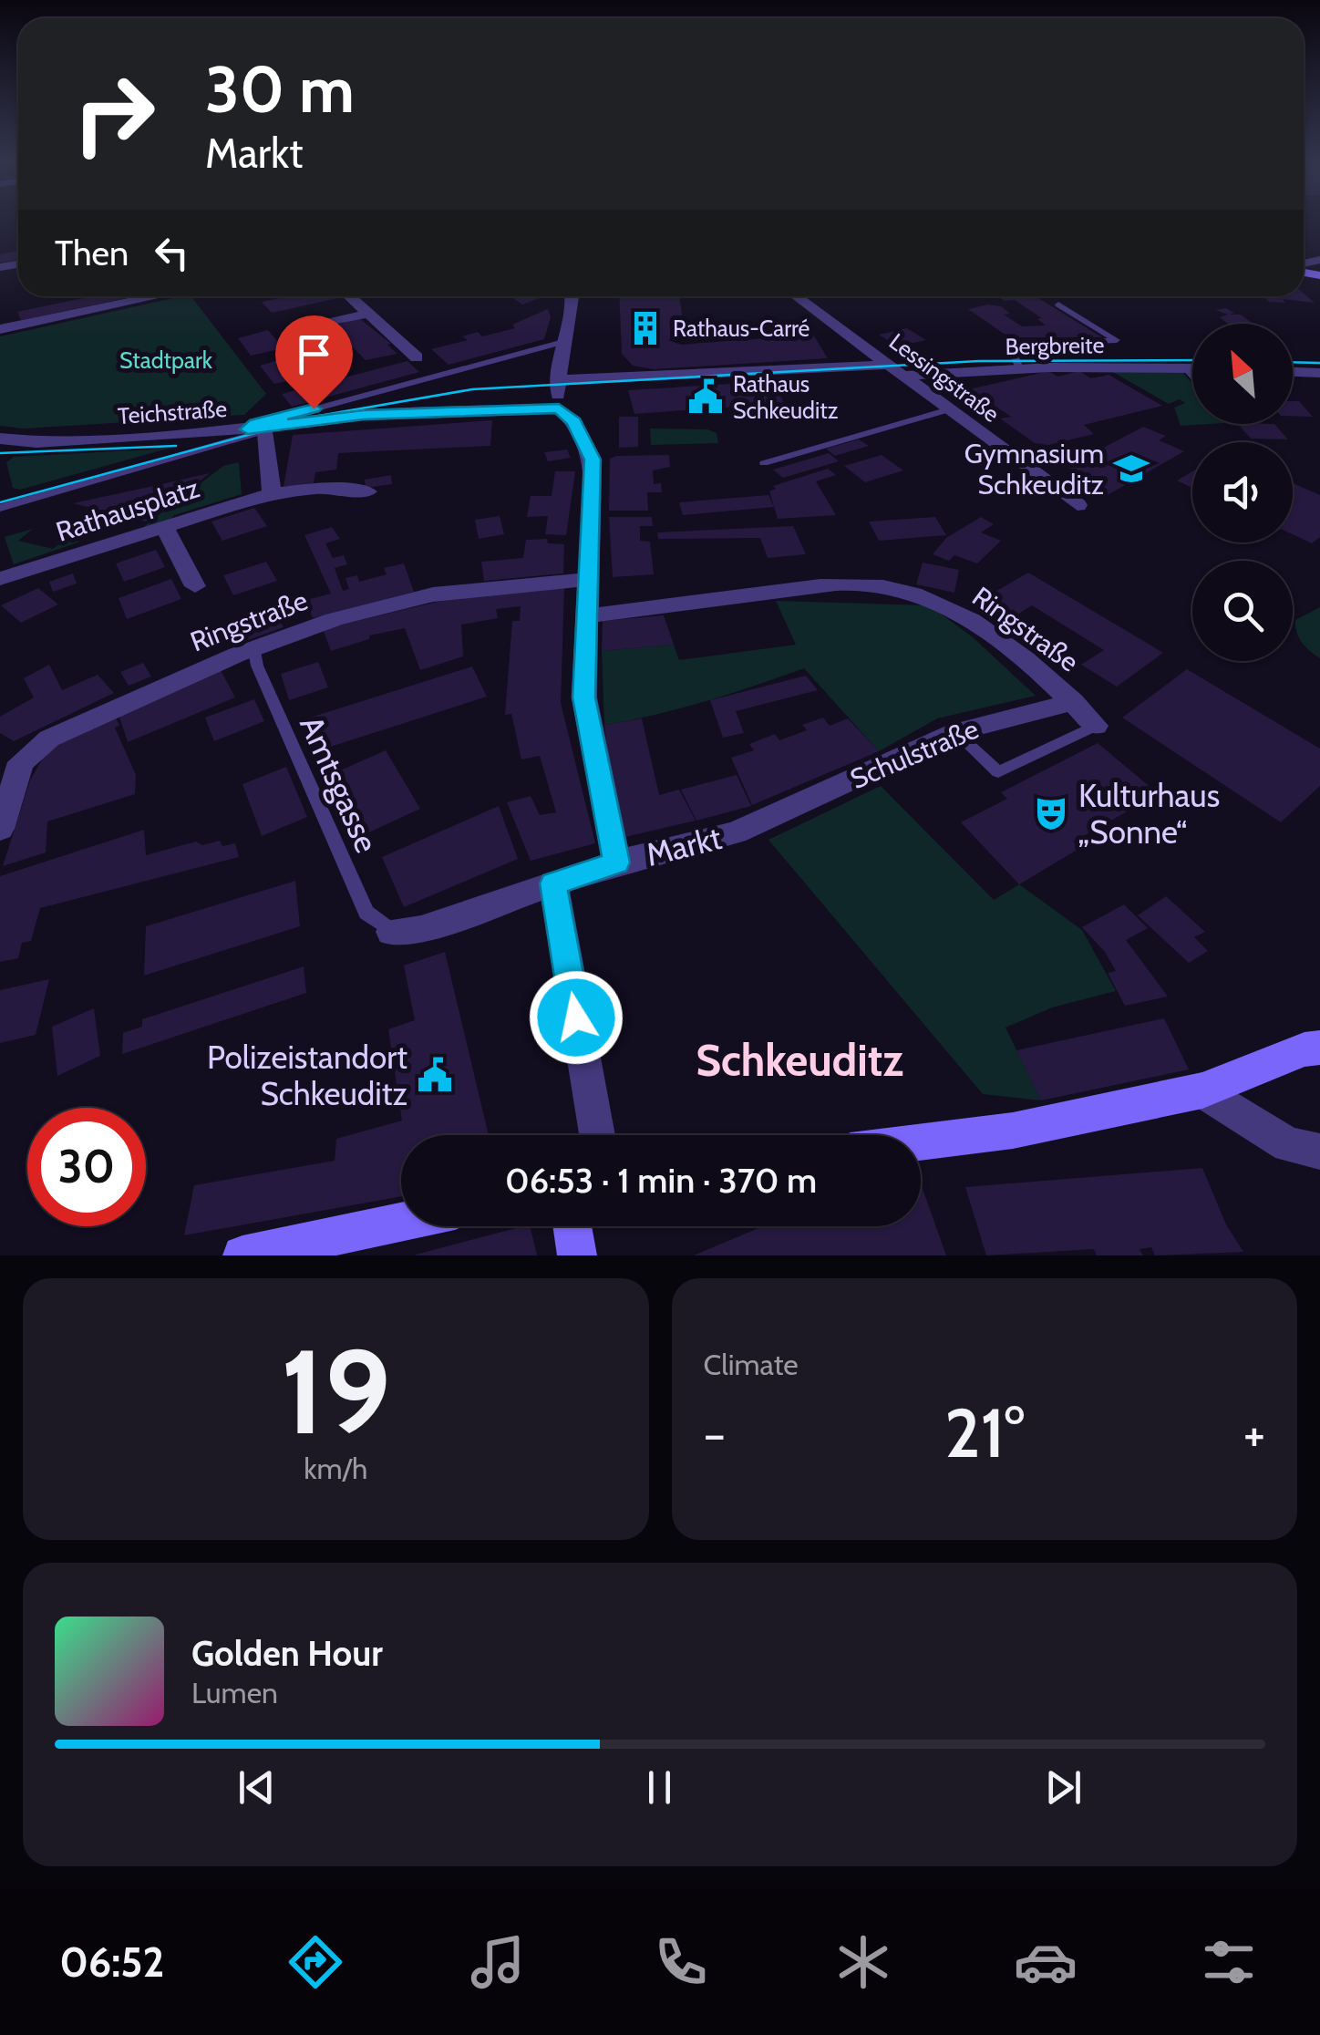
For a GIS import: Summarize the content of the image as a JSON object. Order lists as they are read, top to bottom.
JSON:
{
  "streets": {
    "street": [
      "Bergbreite",
      "Lessingstraße",
      "Teichstraße",
      "Rathausplatz",
      "Ringstraße",
      "Schulstraße",
      "Markt"
    ],
    "lane": ["Amtsgasse"]
  },
  "crossings": [
    ["Bergbreite", "Lessingstraße"],
    ["Teichstraße", "Rathausplatz"],
    ["Ringstraße", "Schulstraße"],
    ["Ringstraße", "Amtsgasse"],
    ["Schulstraße", "Markt"],
    ["Amtsgasse", "Markt"]
  ],
  "districts": ["Schkeuditz"],
  "parks": ["Stadtpark"],
  "places": {
    "building": ["Rathaus-Carré"],
    "public building": ["Rathaus Schkeuditz", "Polizeistandort Schkeuditz"],
    "school or university": ["Gymnasium Schkeuditz"],
    "theatre": ["Kulturhaus „Sonne“"]
  },
  "north": "top left",
  "page": {
    "turn": ["30 m", "Markt"],
    "then": "Then",
    "limit": "30",
    "trip": "06:53 · 1 min · 370 m",
    "tile": [
      ["19", "km/h"],
      "Climate"
    ],
    "heat": ["−", "21°", "+"],
    "song": ["Golden Hour", "Lumen"],
    "tabs": "06:52"
  }
}
